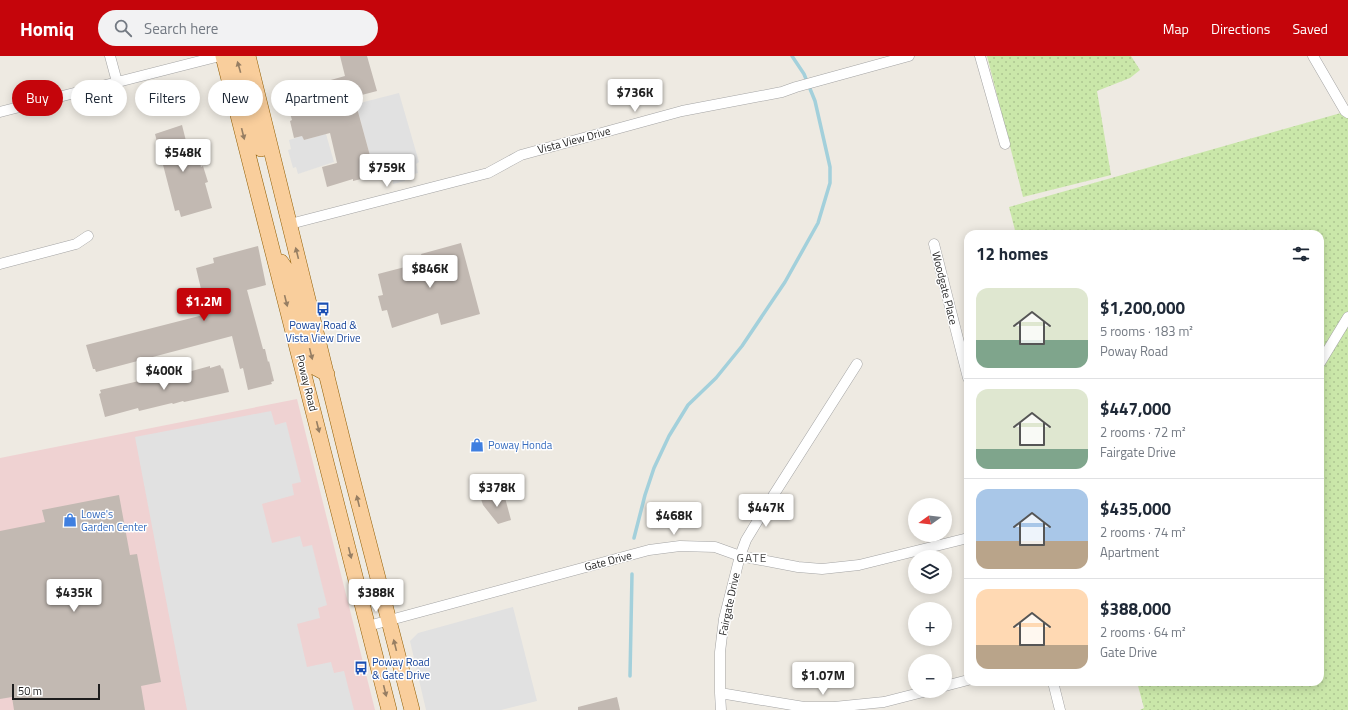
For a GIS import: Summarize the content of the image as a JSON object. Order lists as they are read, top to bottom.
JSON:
{
  "streets": {
    "main road": ["Poway Road"],
    "street": [
      "Vista View Drive",
      "Woodgate Place",
      "Gate Drive",
      "Fairgate Drive"
    ]
  },
  "crossings": [
    ["Vista View Drive", "Poway Road"],
    ["Poway Road", "Gate Drive"],
    ["Gate Drive", "Fairgate Drive"]
  ],
  "districts": ["GATE"],
  "places": {
    "bus stop": ["Poway Road & Vista View Drive", "Poway Road & Gate Drive"],
    "shop": ["Poway Honda", "Lowe's Garden Center"]
  },
  "scale_bar": "50 m",
  "north": "left",
  "page": {
    "header": "Homiq",
    "search": "Search here",
    "nav": ["Map", "Directions", "Saved"],
    "price": [
      "$736K",
      "$548K",
      "$759K",
      "$846K",
      "$1.2M",
      "$400K",
      "$378K",
      "$447K",
      "$468K",
      "$435K",
      "$388K",
      "$1.07M"
    ],
    "chip": [
      "Buy",
      "Rent",
      "Filters",
      "New",
      "Apartment"
    ],
    "heading": "12 homes",
    "list": [
      {
        "name": "$1,200,000",
        "note": "5 rooms · 183 m² · Poway Road"
      },
      {
        "name": "$447,000",
        "note": "2 rooms · 72 m² · Fairgate Drive"
      },
      {
        "name": "$435,000",
        "note": "2 rooms · 74 m² · Apartment"
      },
      {
        "name": "$388,000",
        "note": "2 rooms · 64 m² · Gate Drive"
      }
    ],
    "map_buttons": ["+", "−"],
    "scale": "50 m"
  }
}
